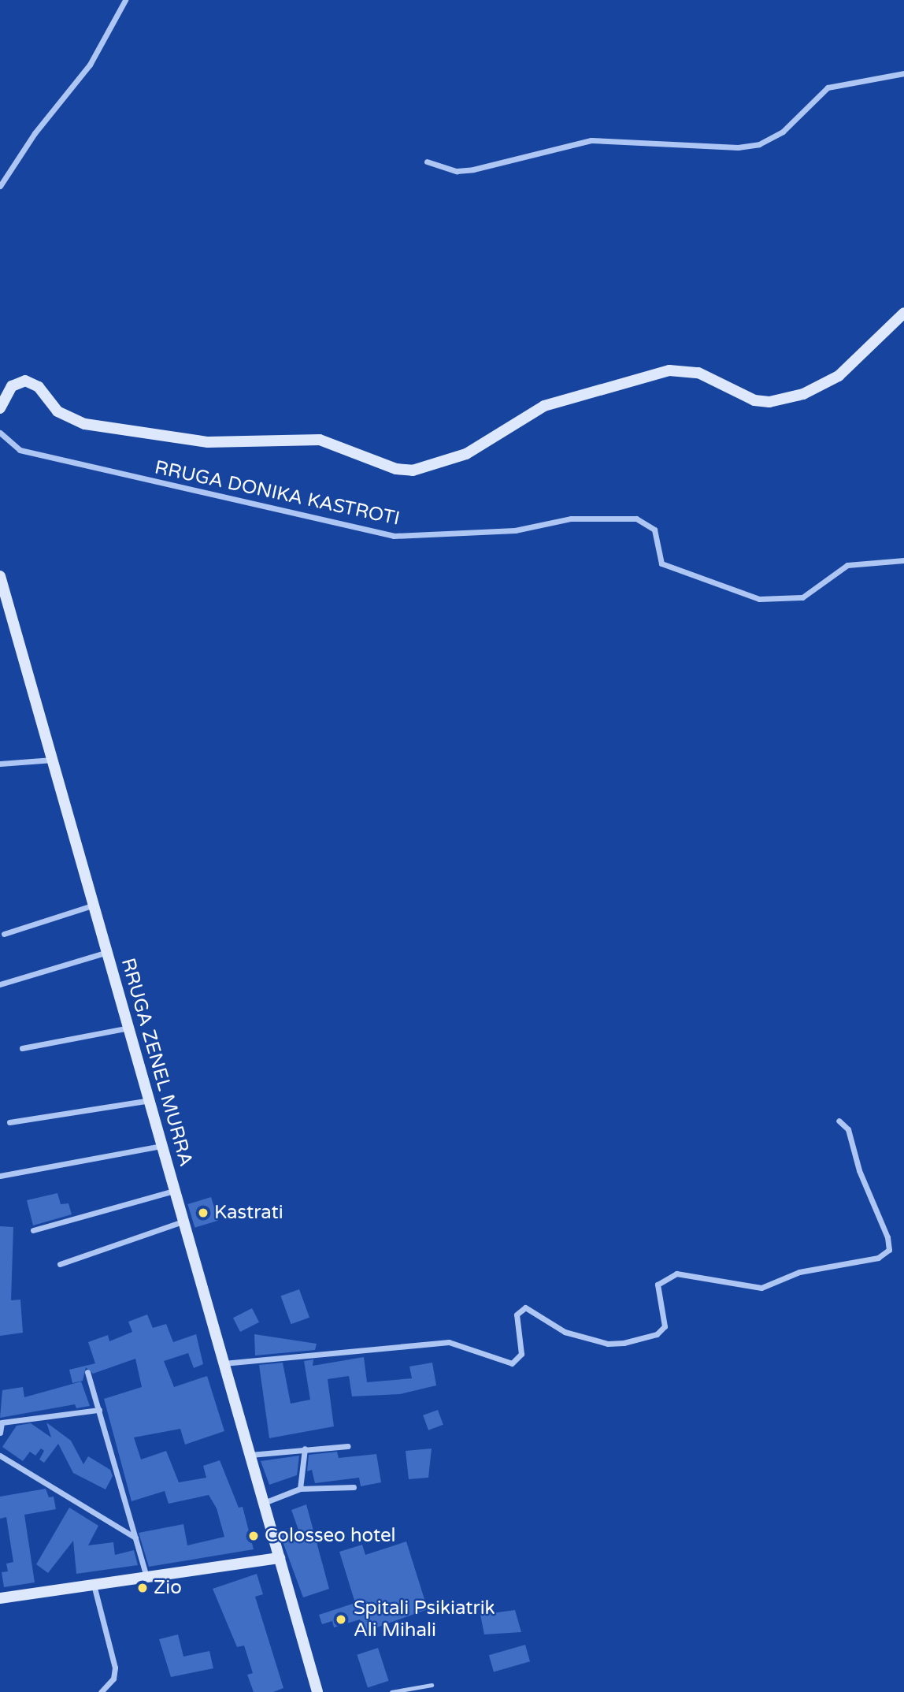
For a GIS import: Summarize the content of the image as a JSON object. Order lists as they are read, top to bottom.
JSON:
{
  "streets": {
    "main road": ["RRUGA ZENEL MURRA"],
    "street": ["RRUGA DONIKA KASTROTI"]
  },
  "places": [
    "Kastrati",
    "Colosseo hotel",
    "Zio",
    "Spitali Psikiatrik Ali Mihali"
  ]
}
